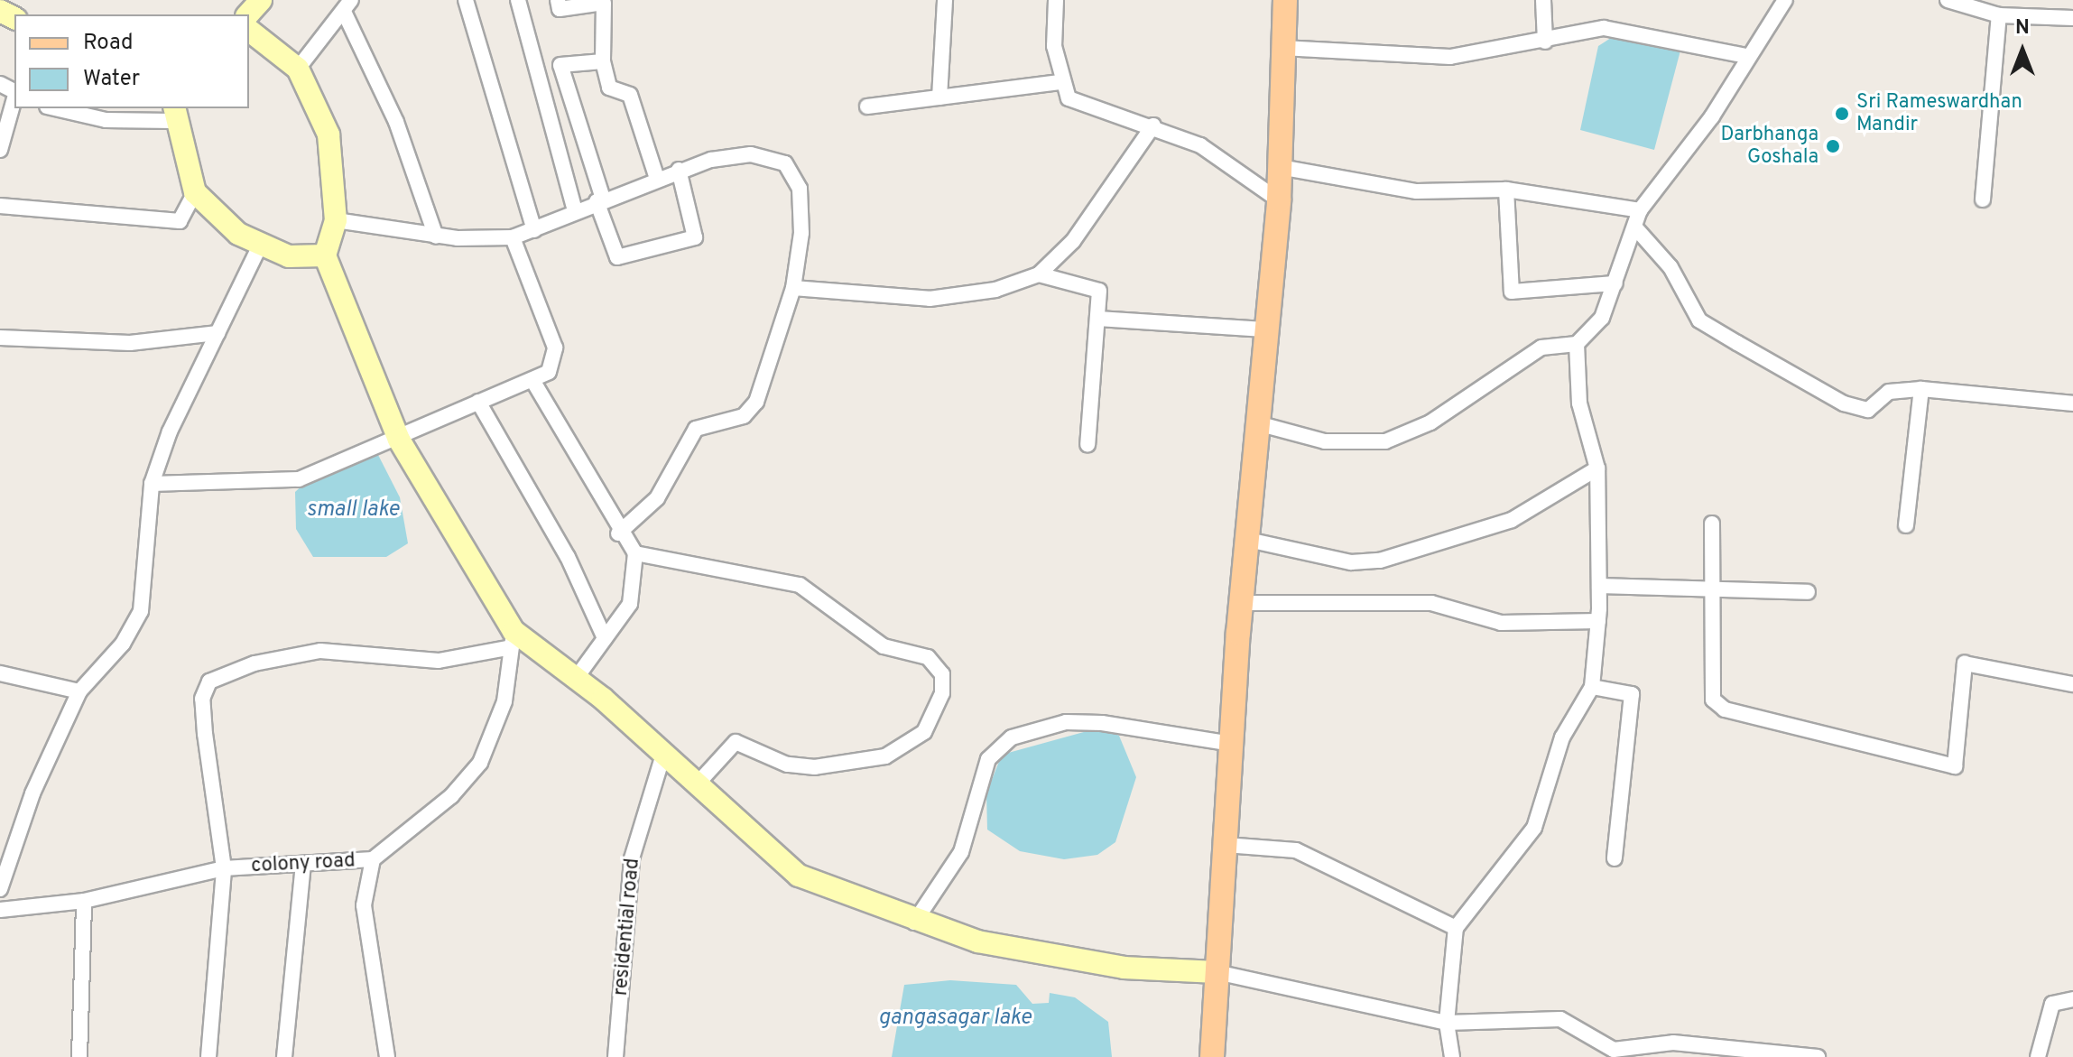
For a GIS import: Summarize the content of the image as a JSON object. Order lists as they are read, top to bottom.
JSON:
{
  "streets": {
    "street": ["colony road", "residential road"]
  },
  "water": ["small lake", "gangasagar lake"],
  "places": ["Sri Rameswardhan Mandir", "Darbhanga Goshala"],
  "legend": ["Road", "Water"],
  "north": "top"
}
